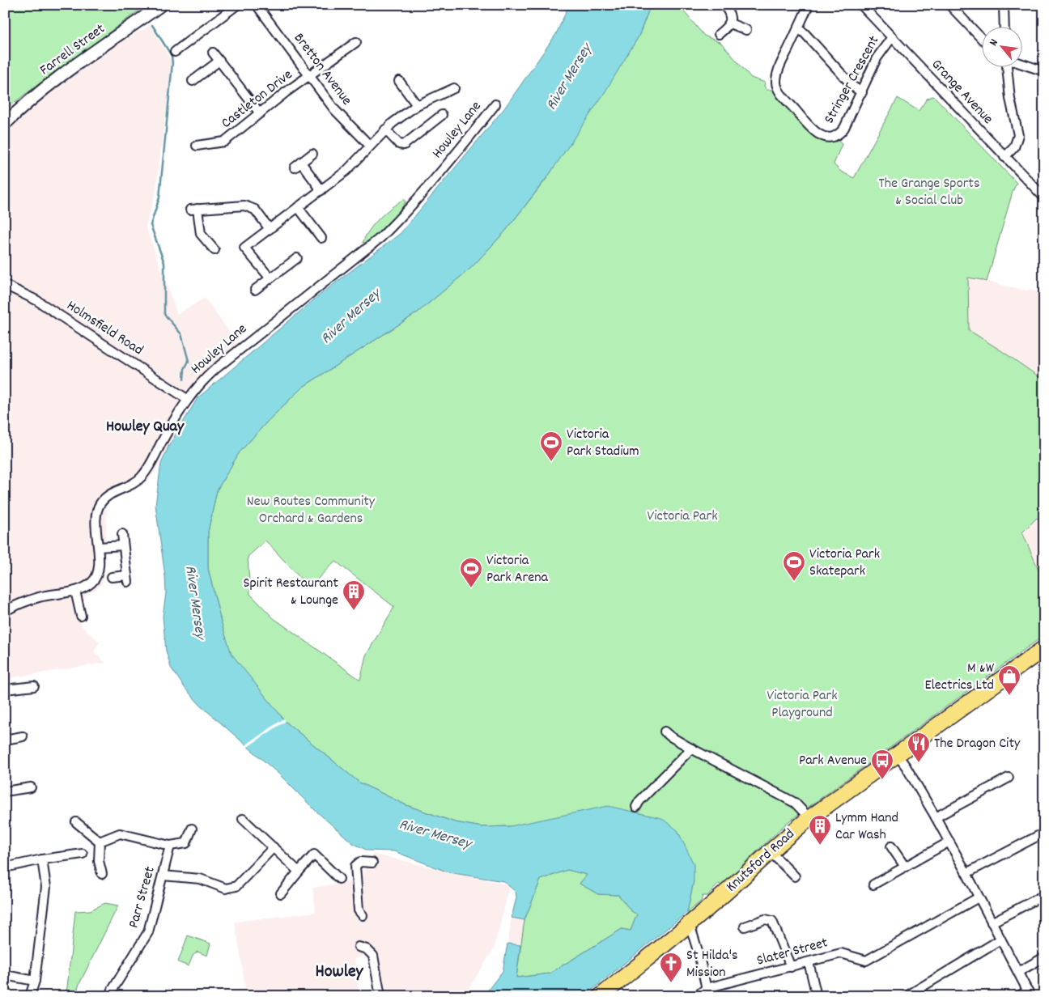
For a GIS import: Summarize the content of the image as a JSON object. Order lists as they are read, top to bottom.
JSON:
{
  "streets": {
    "highway": ["Knutsford Road"],
    "street": [
      "Farrell Street",
      "Bretton Avenue",
      "Stringer Crescent",
      "Grange Avenue",
      "Castleton Drive",
      "Howley Lane",
      "Holmsfield Road",
      "Parr Street",
      "Slater Street"
    ]
  },
  "crossings": [
    ["Bretton Avenue", "Castleton Drive"],
    ["Stringer Crescent", "Grange Avenue"],
    ["Howley Lane", "Holmsfield Road"]
  ],
  "districts": ["Howley Quay", "Howley"],
  "water": ["River Mersey"],
  "parks": [
    "The Grange Sports & Social Club",
    "New Routes Community Orchard & Gardens",
    "Victoria Park",
    "Victoria Park Playground"
  ],
  "places": {
    "sports": ["Victoria Park Stadium", "Victoria Park Skatepark", "Victoria Park Arena"],
    "building": ["Spirit Restaurant & Lounge", "Lymm Hand Car Wash"],
    "shop": ["M &W Electrics Ltd"],
    "restaurant": ["The Dragon City"],
    "bus stop": ["Park Avenue"],
    "church": ["St Hilda's Mission"]
  },
  "north": "top left"
}
